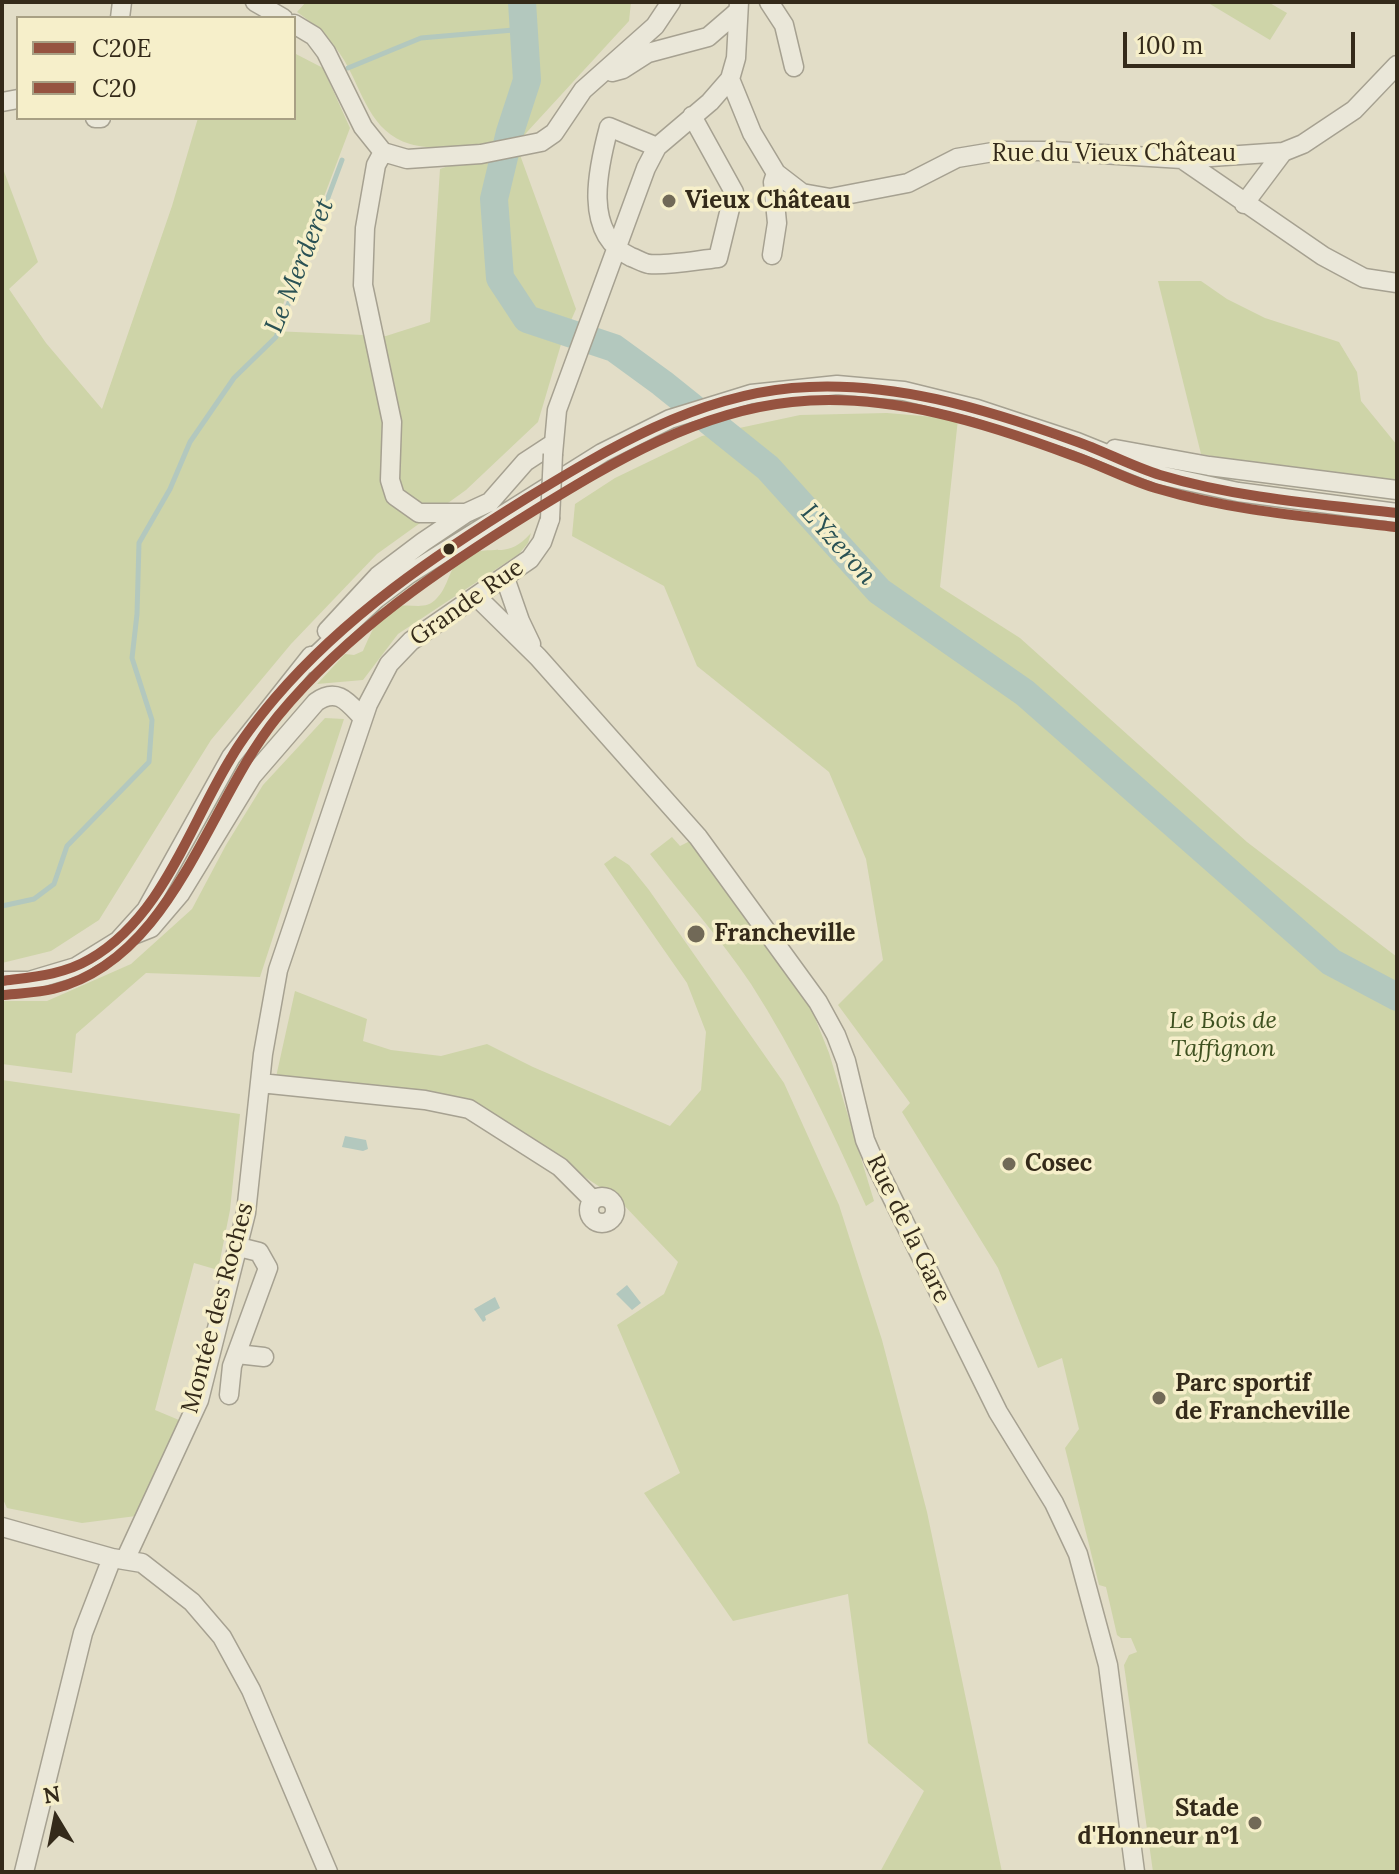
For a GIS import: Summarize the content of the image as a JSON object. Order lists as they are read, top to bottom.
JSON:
{
  "streets": {
    "street": [
      "Rue du Vieux Château",
      "Grande Rue",
      "Rue de la Gare",
      "Montée des Roches"
    ]
  },
  "crossings": [
    ["Rue du Vieux Château", "Grande Rue"],
    ["Grande Rue", "Rue de la Gare"],
    ["Grande Rue", "Montée des Roches"]
  ],
  "water": ["Le Merderet", "L'Yzeron"],
  "parks": ["Le Bois de Taffignon"],
  "places": [
    "Vieux Château",
    "Francheville",
    "Cosec",
    "Parc sportif de Francheville",
    "Stade d'Honneur n°1"
  ],
  "lines": ["transit line C20E", "transit line C20"],
  "legend": ["C20E", "C20"],
  "scale_bar": "100 m",
  "north": "top"
}
